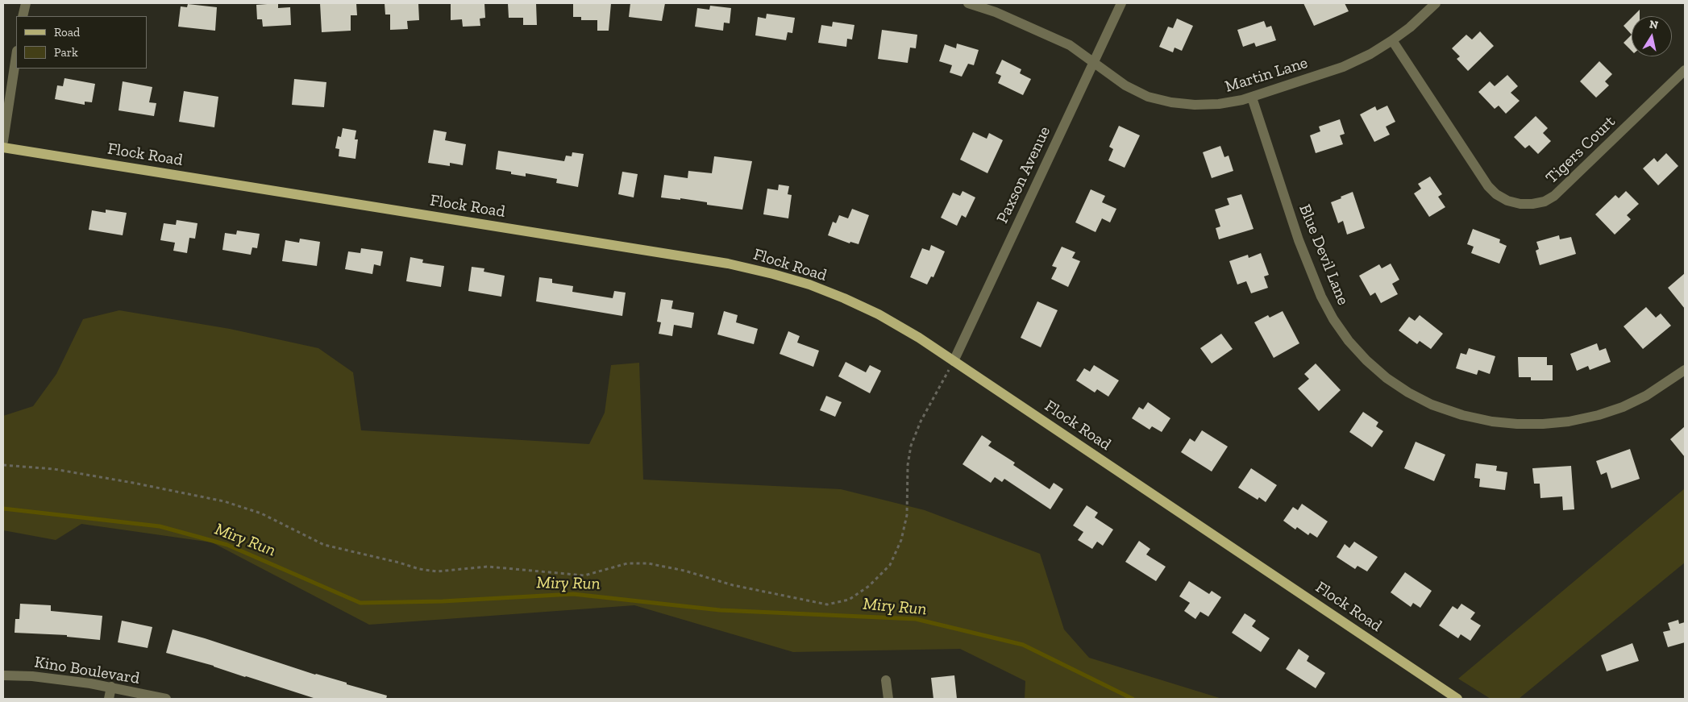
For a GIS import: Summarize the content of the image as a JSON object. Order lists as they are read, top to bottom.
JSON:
{
  "streets": {
    "main road": ["Flock Road"],
    "street": [
      "Martin Lane",
      "Tigers Court",
      "Paxson Avenue",
      "Blue Devil Lane",
      "Kino Boulevard"
    ]
  },
  "crossings": [
    ["Martin Lane", "Tigers Court"],
    ["Martin Lane", "Paxson Avenue"],
    ["Martin Lane", "Blue Devil Lane"],
    ["Flock Road", "Paxson Avenue"]
  ],
  "water": ["Miry Run"],
  "legend": ["Road", "Park"],
  "north": "top"
}
